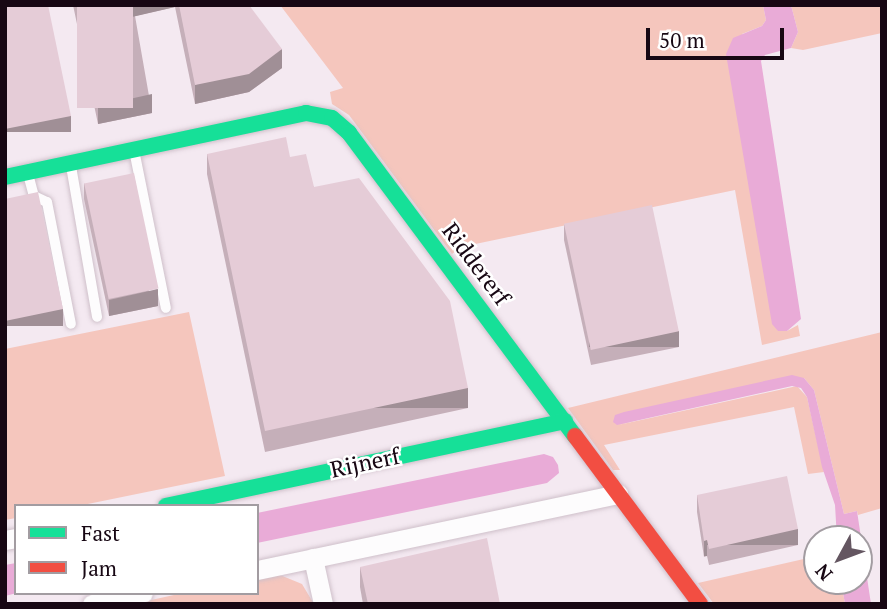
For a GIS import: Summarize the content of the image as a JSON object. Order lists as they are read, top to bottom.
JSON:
{
  "streets": {
    "street": ["Riddererf", "Rijnerf"]
  },
  "crossings": [
    ["Riddererf", "Rijnerf"]
  ],
  "legend": ["Fast", "Jam"],
  "scale_bar": "50 m",
  "north": "bottom left"
}
